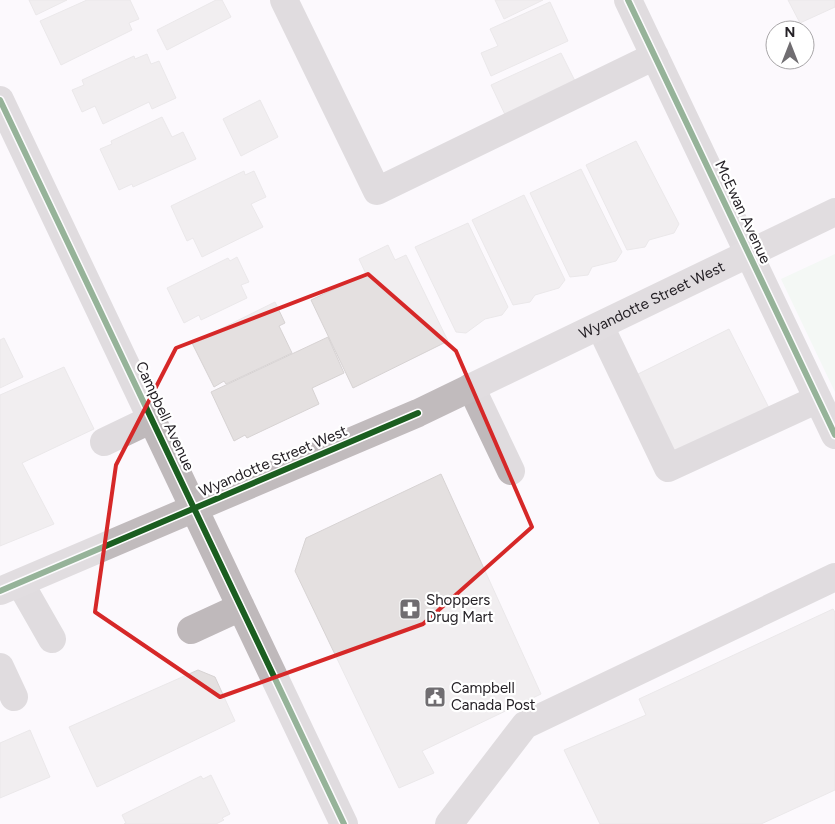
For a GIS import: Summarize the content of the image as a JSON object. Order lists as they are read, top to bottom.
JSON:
{
  "streets": {
    "main road": ["Wyandotte Street West"],
    "street": ["McEwan Avenue", "Campbell Avenue"]
  },
  "crossings": [
    ["McEwan Avenue", "Wyandotte Street West"],
    ["Wyandotte Street West", "Campbell Avenue"]
  ],
  "places": {
    "pharmacy": ["Shoppers Drug Mart"],
    "public building": ["Campbell Canada Post"]
  },
  "north": "top"
}
